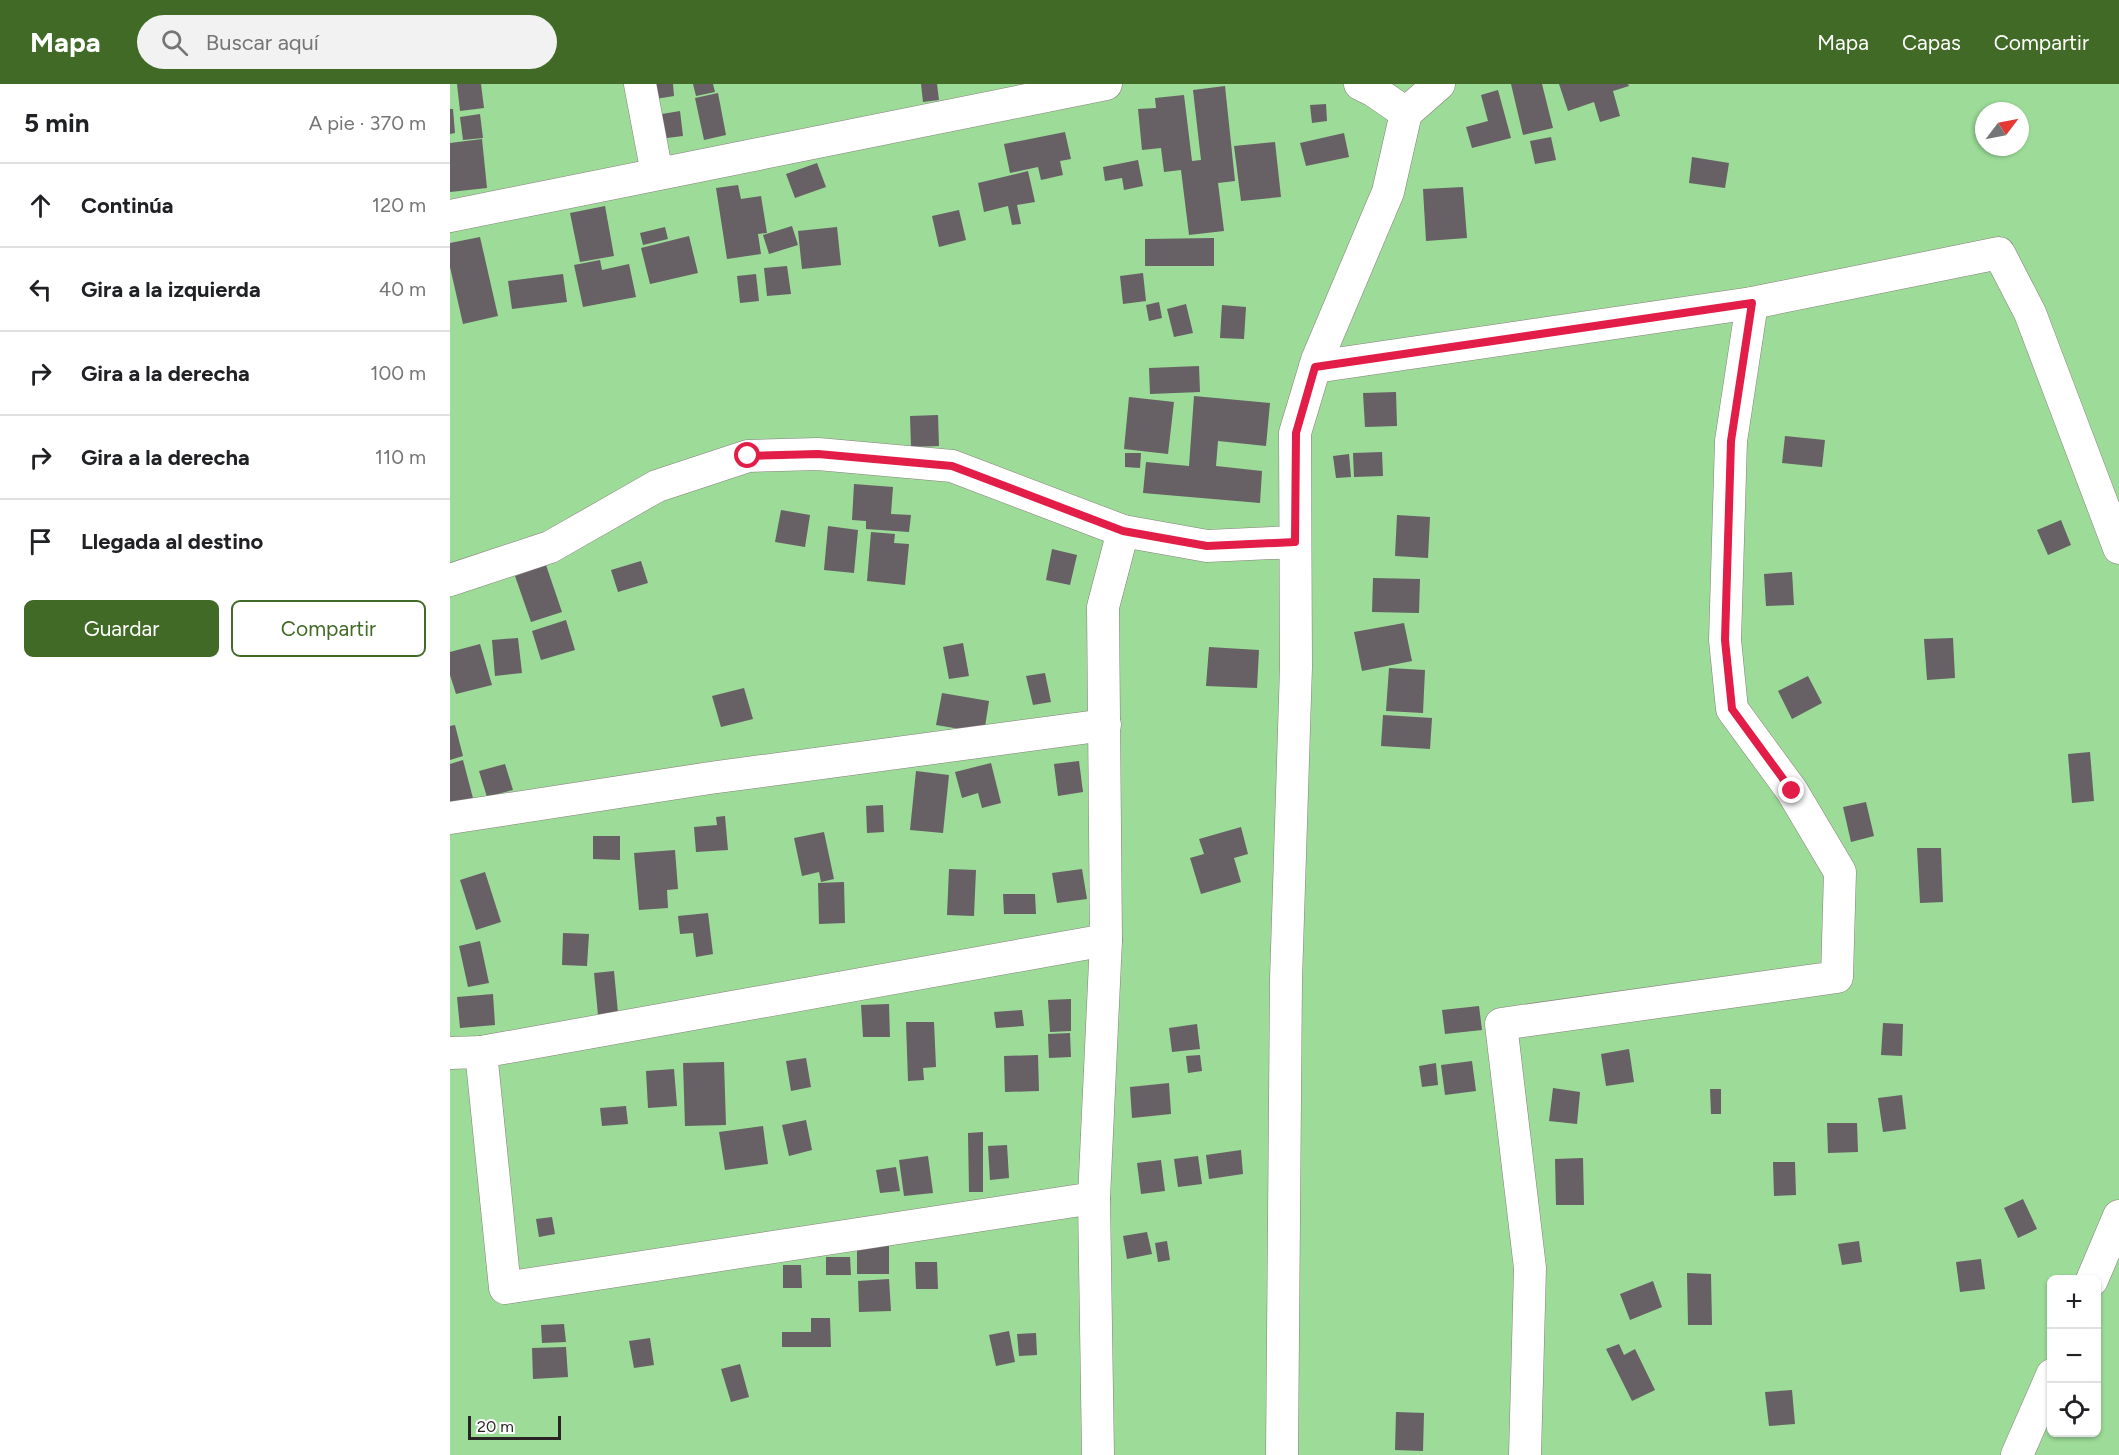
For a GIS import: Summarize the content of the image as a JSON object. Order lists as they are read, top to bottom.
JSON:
{
  "scale_bar": "20 m",
  "north": "top right",
  "page": {
    "header": "Mapa",
    "search": "Buscar aquí",
    "nav": ["Mapa", "Capas", "Compartir"],
    "heading": ["5 min", "A pie · 370 m"],
    "list": [
      ["Continúa", "120 m"],
      ["Gira a la izquierda", "40 m"],
      ["Gira a la derecha", "100 m"],
      ["Gira a la derecha", "110 m"],
      "Llegada al destino"
    ],
    "buttons": ["Guardar", "Compartir"],
    "map_buttons": ["+", "−"],
    "scale": "20 m"
  }
}
